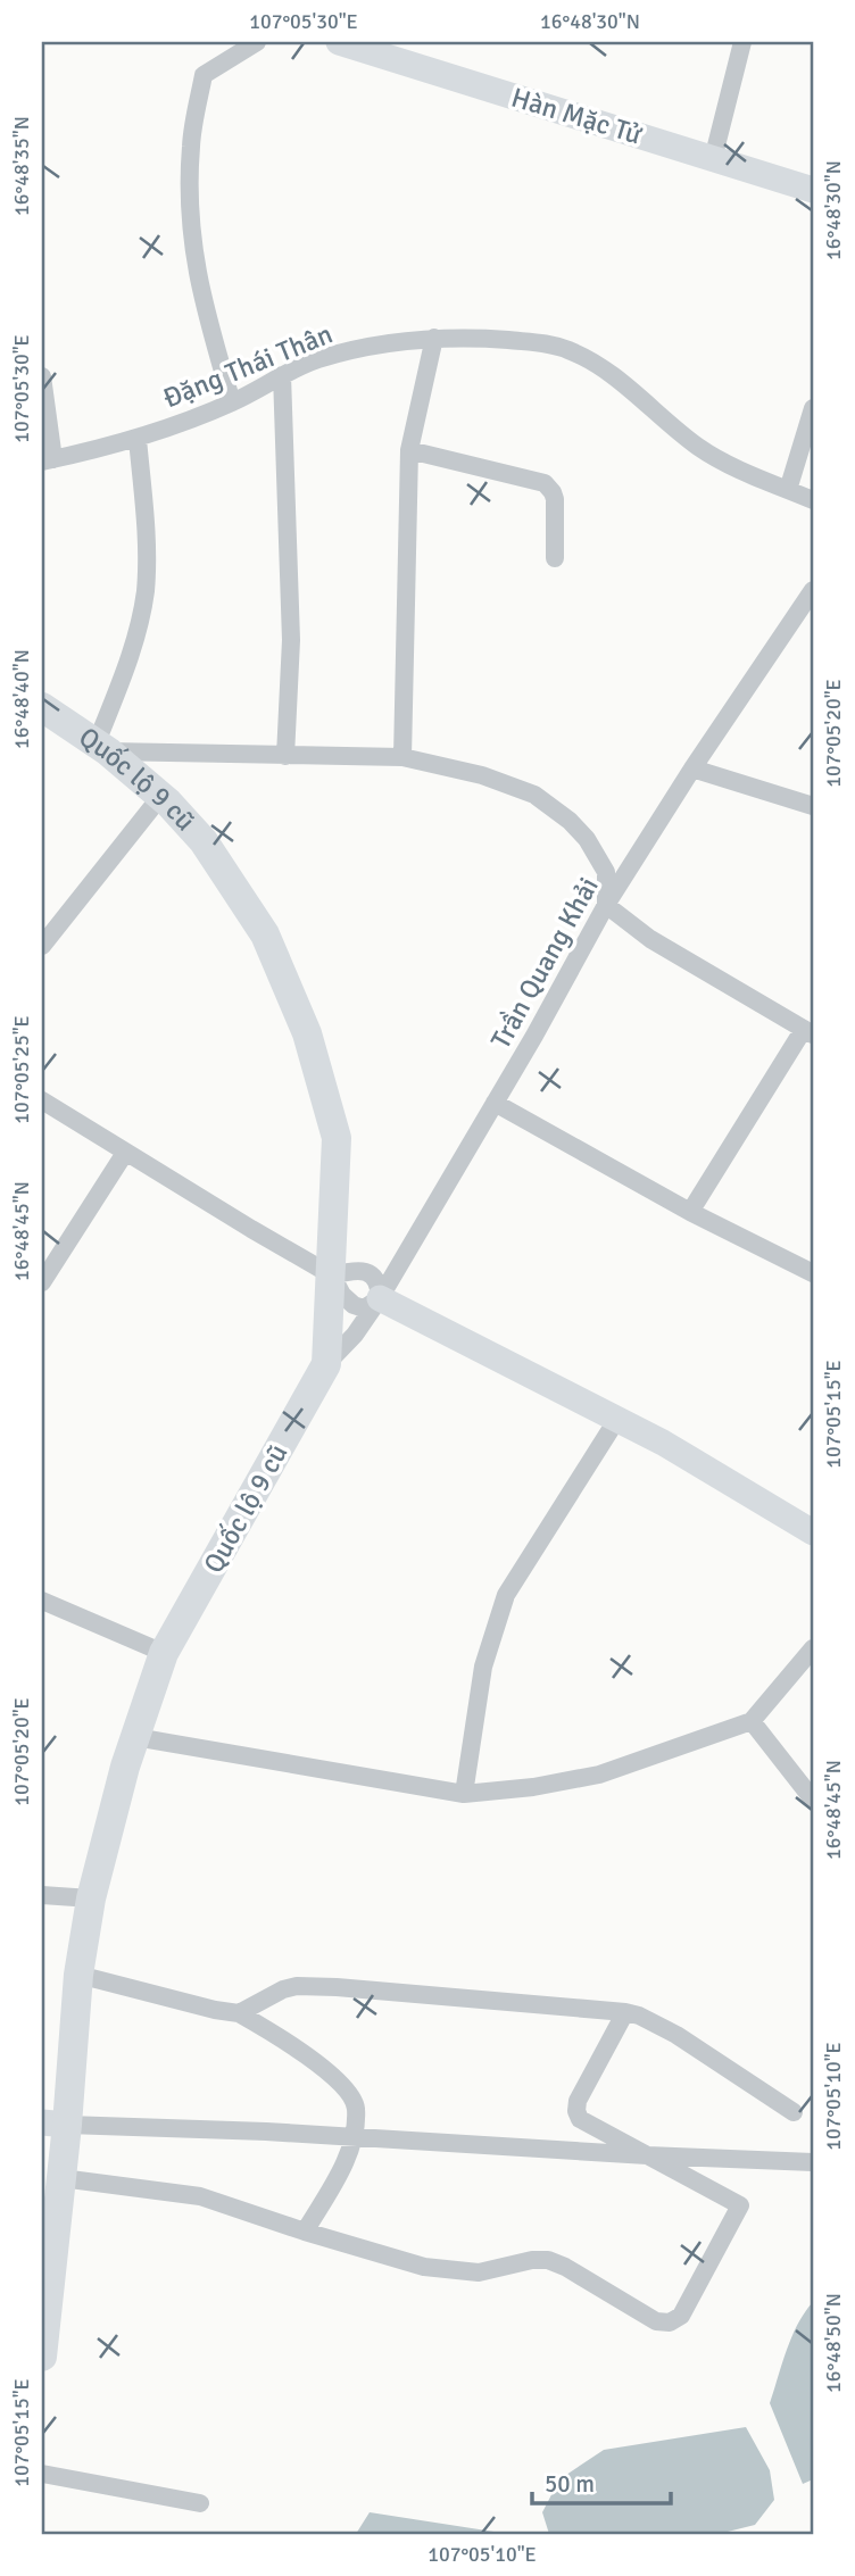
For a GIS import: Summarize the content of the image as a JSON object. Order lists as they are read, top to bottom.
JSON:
{
  "streets": {
    "main road": ["Quốc lộ 9 cũ"],
    "street": ["Hàn Mặc Tử", "Đặng Thái Thân", "Trần Quang Khải"]
  },
  "crossings": [
    ["Quốc lộ 9 cũ", "Trần Quang Khải"]
  ],
  "scale_bar": "50 m",
  "coordinates": [
    "107°05'30\"E",
    "16°48'30\"N",
    "16°48'35\"N",
    "16°48'40\"N",
    "107°05'20\"E",
    "107°05'25\"E",
    "16°48'45\"N",
    "107°05'15\"E",
    "107°05'10\"E",
    "16°48'50\"N"
  ]
}
